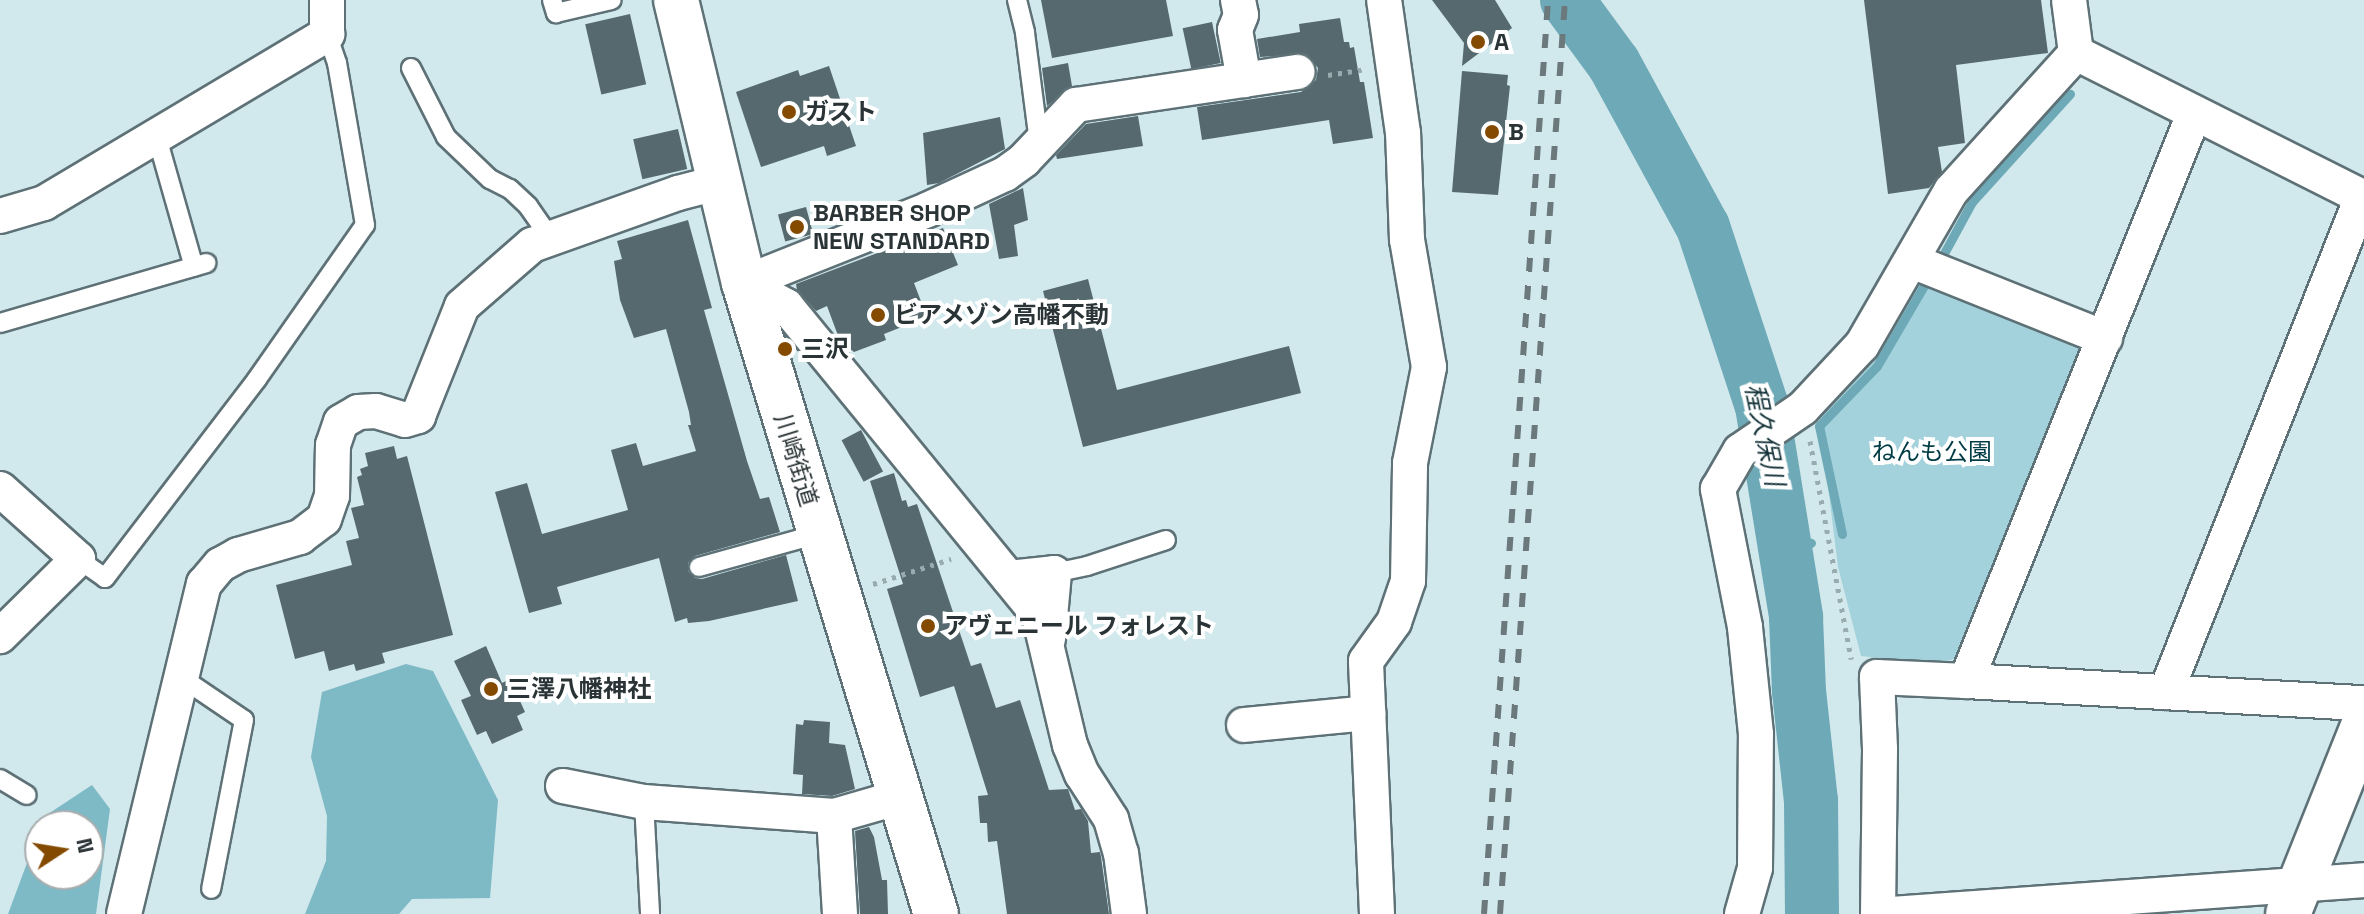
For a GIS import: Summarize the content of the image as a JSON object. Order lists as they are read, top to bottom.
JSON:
{
  "streets": {
    "main road": ["川崎街道"]
  },
  "water": ["程久保川"],
  "parks": ["ねんも公園"],
  "places": [
    "A",
    "ガスト",
    "B",
    "BARBER SHOP NEW STANDARD",
    "ビアメゾン高幡不動",
    "三沢",
    "アヴェニール フォレスト",
    "三澤八幡神社"
  ],
  "north": "right"
}
